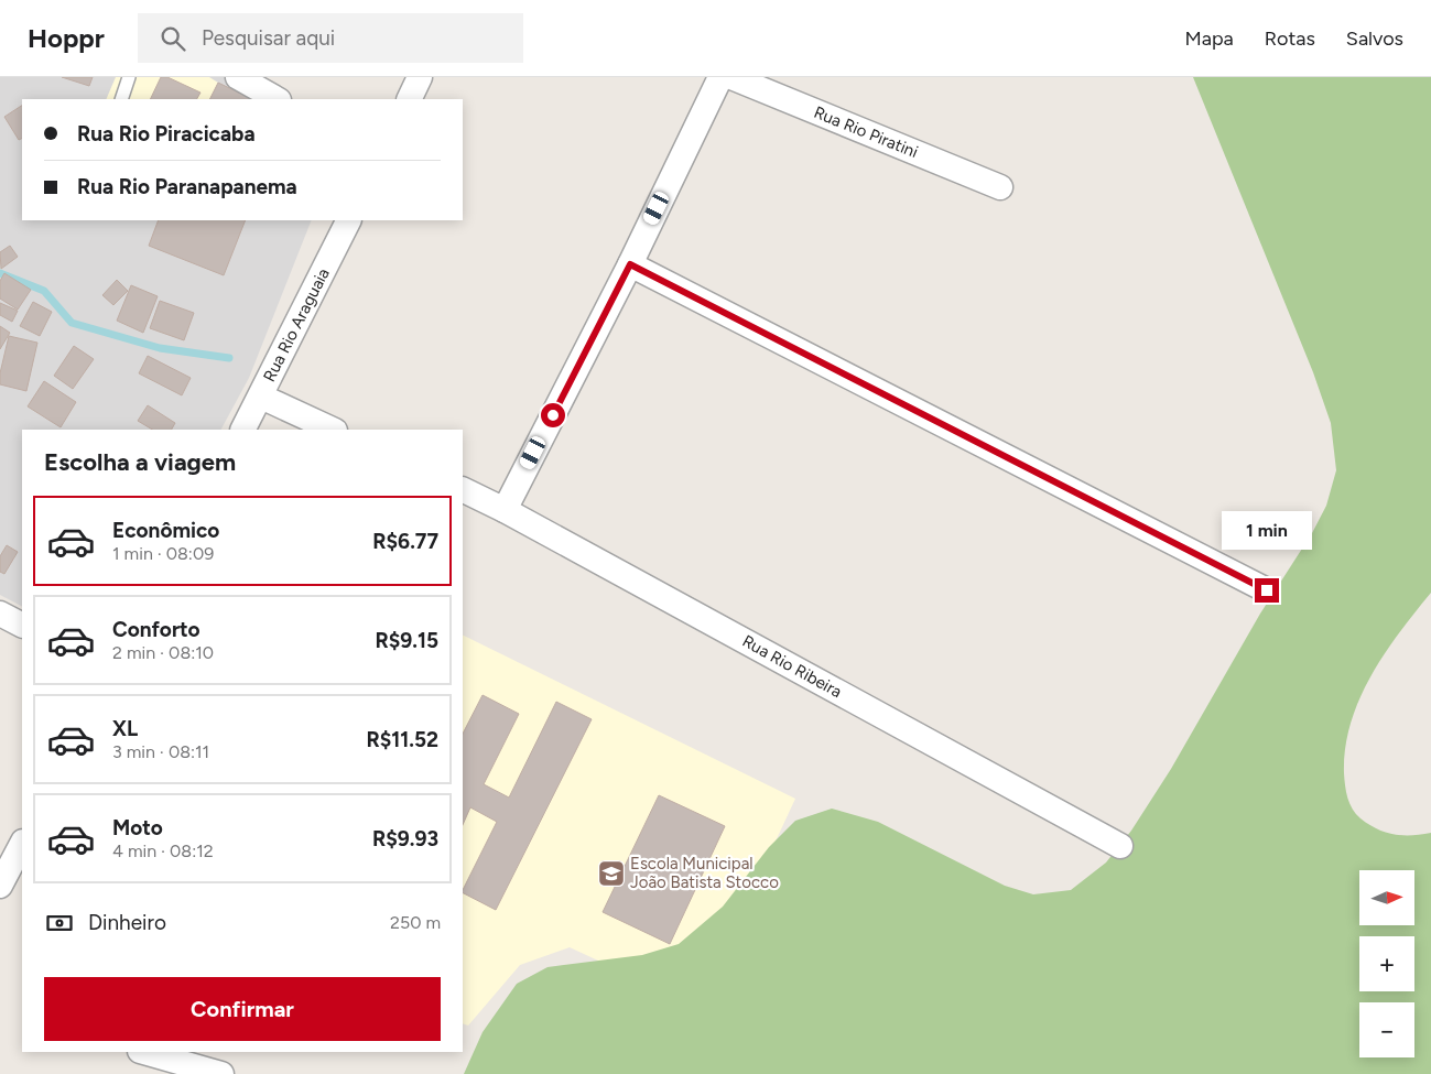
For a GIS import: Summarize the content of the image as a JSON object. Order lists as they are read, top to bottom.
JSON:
{
  "streets": {
    "street": ["Rua Rio Piratini", "Rua Rio Araguaia", "Rua Rio Ribeira"]
  },
  "places": {
    "school or university": ["Escola Municipal João Batista Stocco"]
  },
  "north": "right",
  "page": {
    "header": "Hoppr",
    "search": "Pesquisar aqui",
    "nav": ["Mapa", "Rotas", "Salvos"],
    "banner": ["Rua Rio Piracicaba", "Rua Rio Paranapanema"],
    "heading": "Escolha a viagem",
    "list": [
      {
        "name": "Econômico",
        "note": "1 min · 08:09",
        "value": "R$6.77"
      },
      {
        "name": "Conforto",
        "note": "2 min · 08:10",
        "value": "R$9.15"
      },
      {
        "name": "XL",
        "note": "3 min · 08:11",
        "value": "R$11.52"
      },
      {
        "name": "Moto",
        "note": "4 min · 08:12",
        "value": "R$9.93"
      }
    ],
    "bubble": "1 min",
    "map_buttons": ["+", "−"],
    "pay": ["Dinheiro", "250 m"],
    "buttons": "Confirmar"
  }
}
